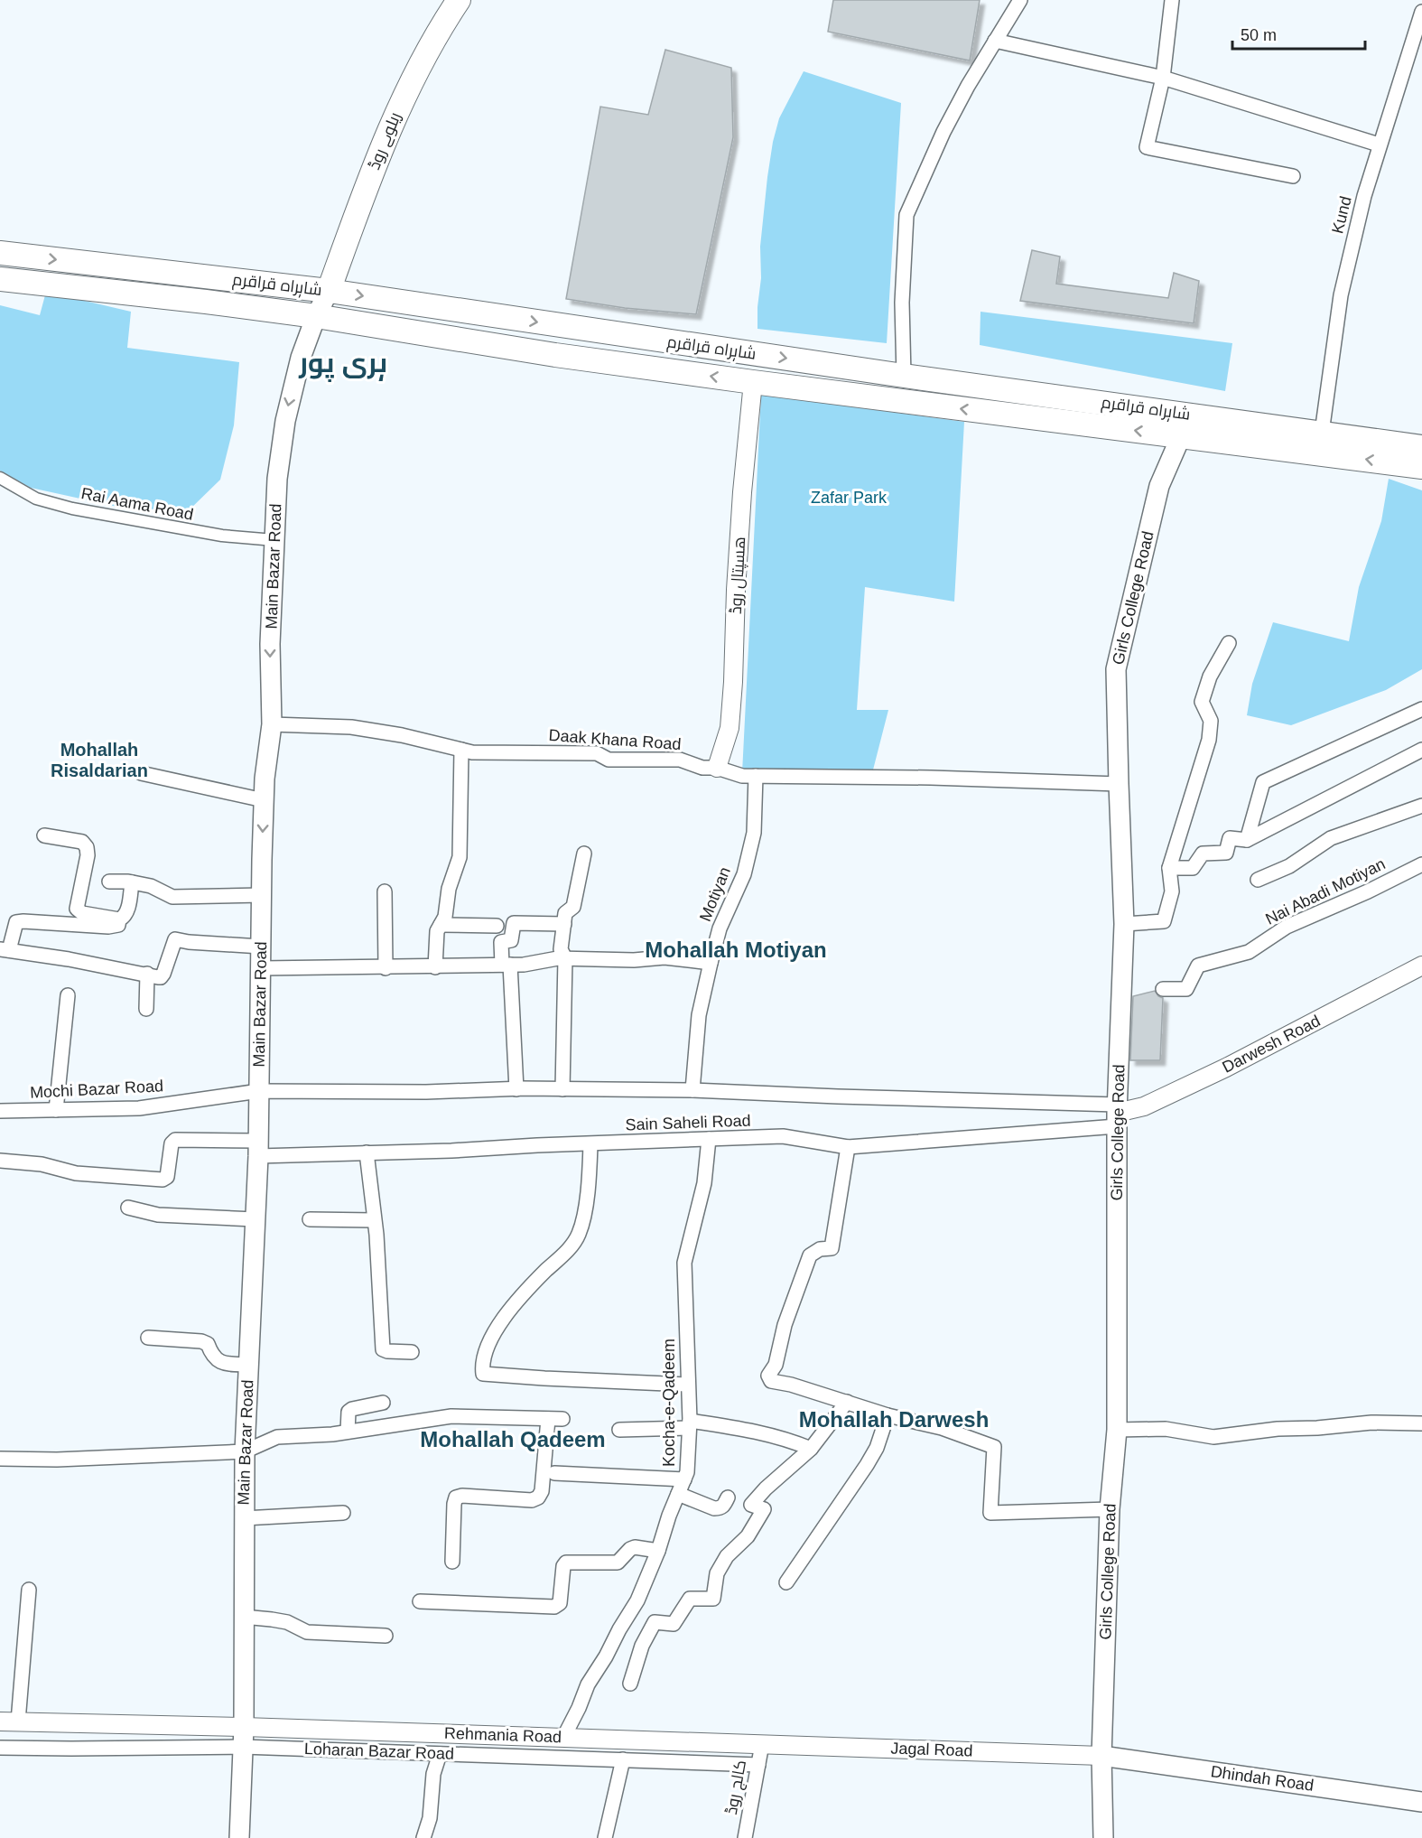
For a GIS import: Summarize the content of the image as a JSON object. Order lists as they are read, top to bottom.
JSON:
{
  "streets": {
    "highway": ["ریلوے روڈ", "شاہراہ قراقرم"],
    "main road": ["Main Bazar Road", "Girls College Road", "Dhindah Road"],
    "street": [
      "Kund",
      "Rai Aama Road",
      "ھسپتال روڈ",
      "Daak Khana Road",
      "Nai Abadi Motiyan",
      "Motiyan",
      "Darwesh Road",
      "Mochi Bazar Road",
      "Sain Saheli Road",
      "Kocha-e-Qadeem",
      "Rehmania Road",
      "Jagal Road",
      "Loharan Bazar Road",
      "کالج روڈ"
    ]
  },
  "crossings": [
    ["ریلوے روڈ", "شاہراہ قراقرم"],
    ["ریلوے روڈ", "Main Bazar Road"],
    ["Kund", "شاہراہ قراقرم"],
    ["شاہراہ قراقرم", "Main Bazar Road"],
    ["شاہراہ قراقرم", "ھسپتال روڈ"],
    ["شاہراہ قراقرم", "Girls College Road"],
    ["Rai Aama Road", "Main Bazar Road"],
    ["Main Bazar Road", "Daak Khana Road"],
    ["Main Bazar Road", "Mochi Bazar Road"],
    ["Main Bazar Road", "Sain Saheli Road"],
    ["Main Bazar Road", "Rehmania Road"],
    ["Main Bazar Road", "Loharan Bazar Road"],
    ["ھسپتال روڈ", "Daak Khana Road"],
    ["Girls College Road", "Daak Khana Road"],
    ["Girls College Road", "Darwesh Road"],
    ["Girls College Road", "Sain Saheli Road"],
    ["Girls College Road", "Jagal Road"],
    ["Girls College Road", "Dhindah Road"],
    ["Daak Khana Road", "Motiyan"],
    ["Motiyan", "Sain Saheli Road"],
    ["Darwesh Road", "Sain Saheli Road"],
    ["Mochi Bazar Road", "Sain Saheli Road"],
    ["Sain Saheli Road", "Kocha-e-Qadeem"],
    ["Kocha-e-Qadeem", "Rehmania Road"],
    ["Rehmania Road", "Jagal Road"],
    ["Rehmania Road", "کالج روڈ"],
    ["Jagal Road", "Dhindah Road"],
    ["Jagal Road", "کالج روڈ"],
    ["Loharan Bazar Road", "کالج روڈ"]
  ],
  "districts": [
    "ہری پور",
    "Mohallah Risaldarian",
    "Mohallah Motiyan",
    "Mohallah Darwesh",
    "Mohallah Qadeem"
  ],
  "parks": ["Zafar Park"],
  "scale_bar": "50 m"
}
